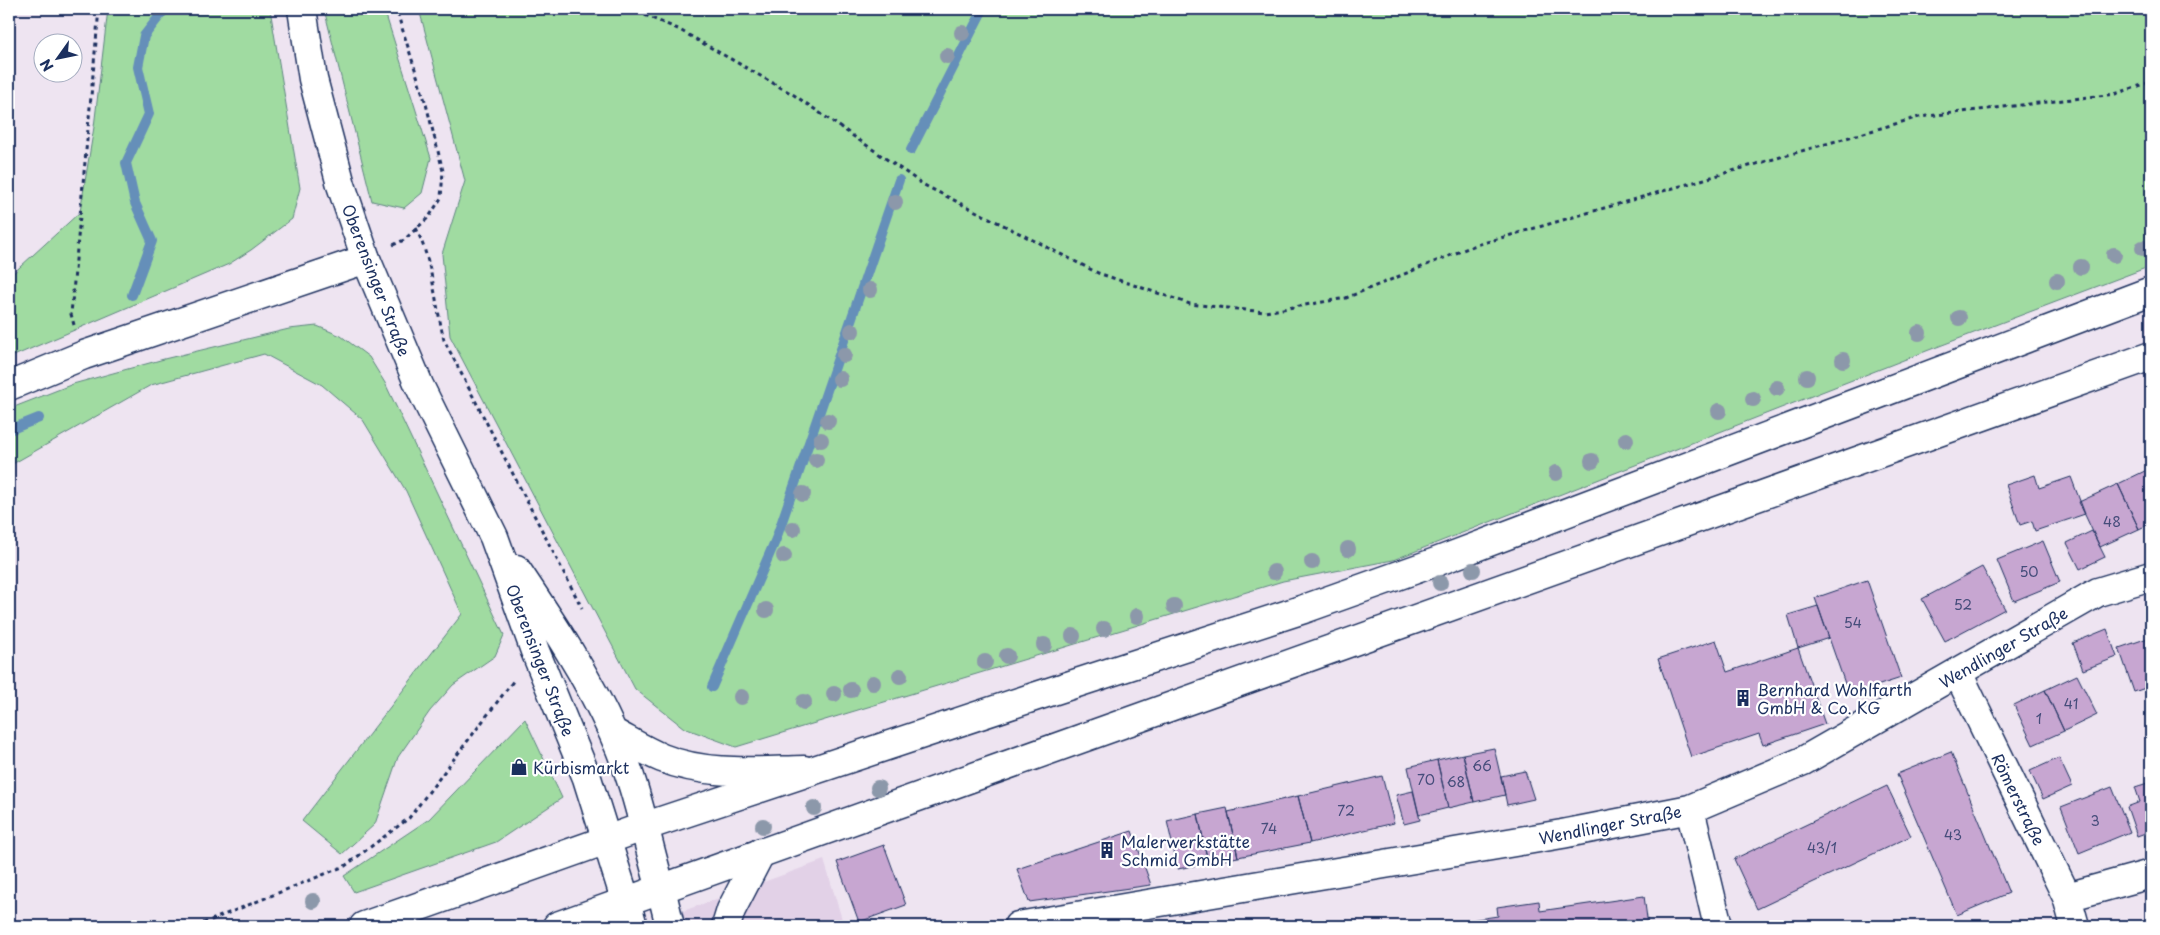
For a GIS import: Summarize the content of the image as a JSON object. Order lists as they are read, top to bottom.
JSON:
{
  "streets": {
    "street": ["Oberensinger Straße", "Wendlinger Straße", "Römerstraße"]
  },
  "crossings": [
    ["Wendlinger Straße", "Römerstraße"]
  ],
  "places": {
    "building": ["Bernhard Wohlfarth GmbH & Co. KG", "Malerwerkstätte Schmid GmbH"],
    "shop": ["Kürbismarkt"]
  },
  "house_numbers": [
    "48",
    "50",
    "52",
    "54",
    "41",
    "1",
    "66",
    "70",
    "68",
    "72",
    "3",
    "74",
    "43",
    "43/1"
  ],
  "north": "bottom left"
}
